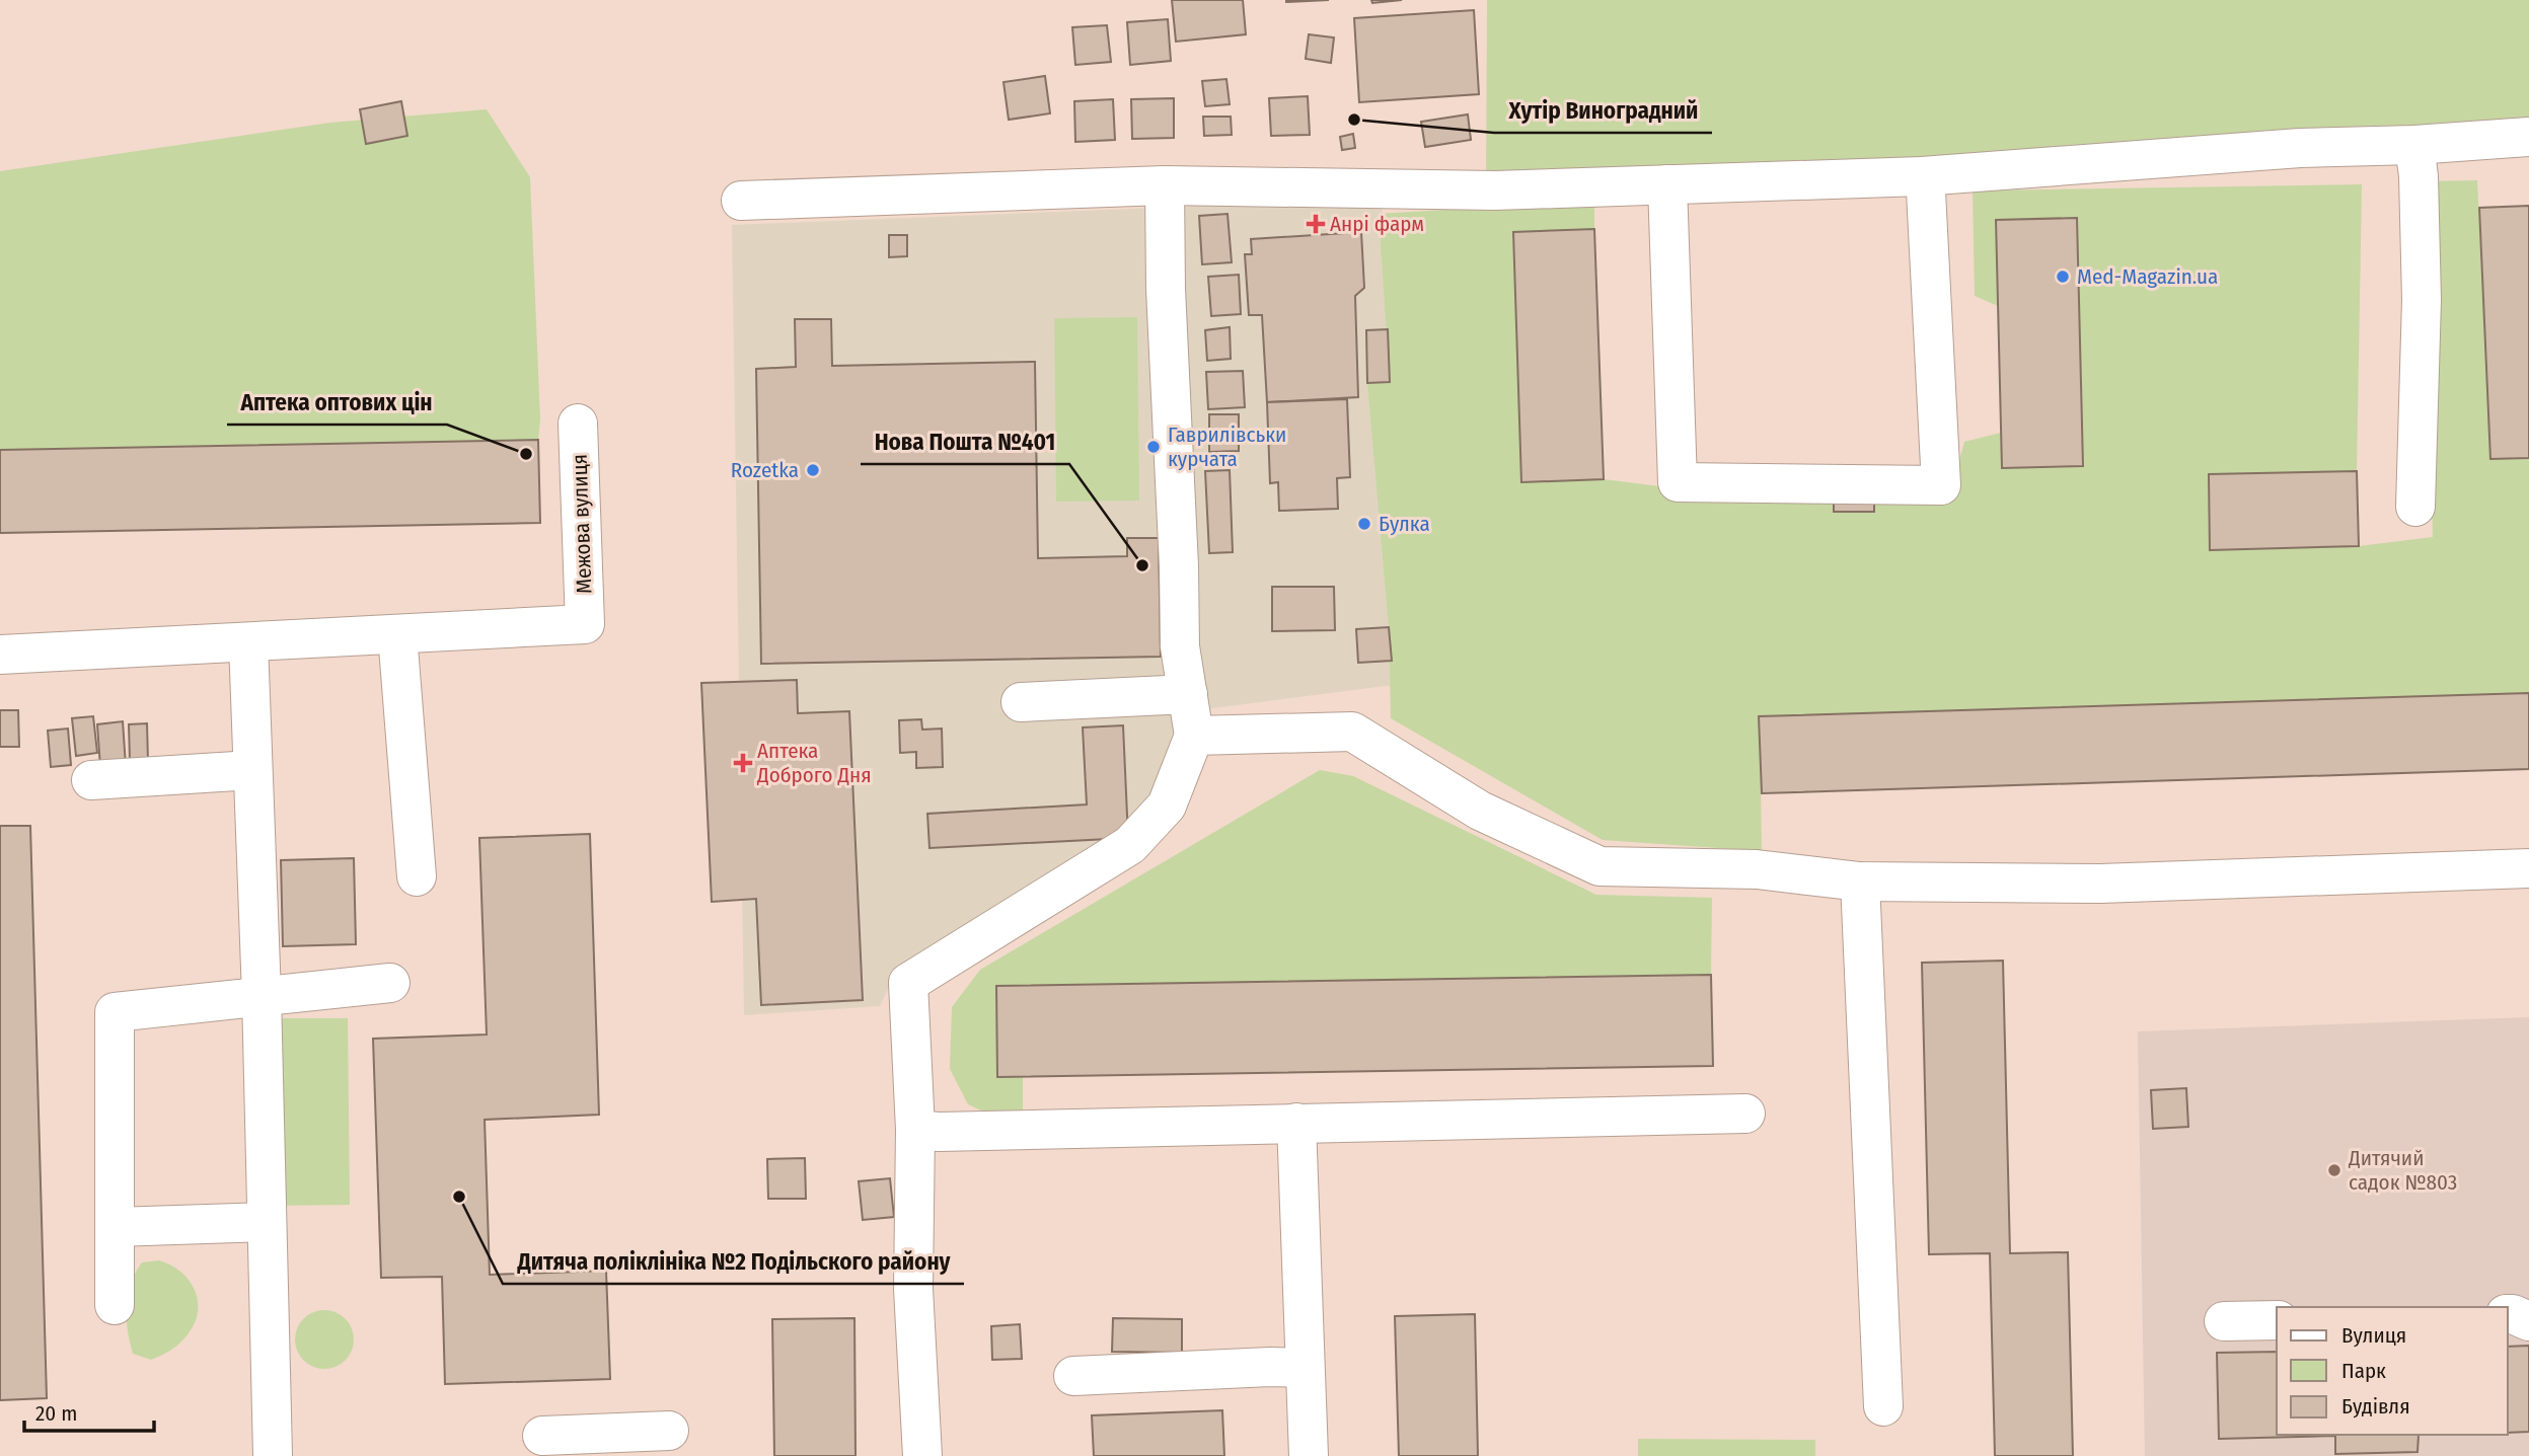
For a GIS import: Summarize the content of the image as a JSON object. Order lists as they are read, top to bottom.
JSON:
{
  "streets": {
    "lane": ["Межова вулиця"]
  },
  "places": {
    "other": [
      "Хутір Виноградний",
      "Med-Magazin.ua",
      "Гаврилівськи курчата",
      "Аптека оптових цін",
      "Rozetka",
      "Булка",
      "Нова Пошта №401",
      "Дитячий садок №803",
      "Дитяча поліклініка №2 Подільского району"
    ],
    "health": ["Анрі фарм", "Аптека Доброго Дня"]
  },
  "legend": ["Вулиця", "Парк", "Будівля"],
  "scale_bar": "20 m"
}
